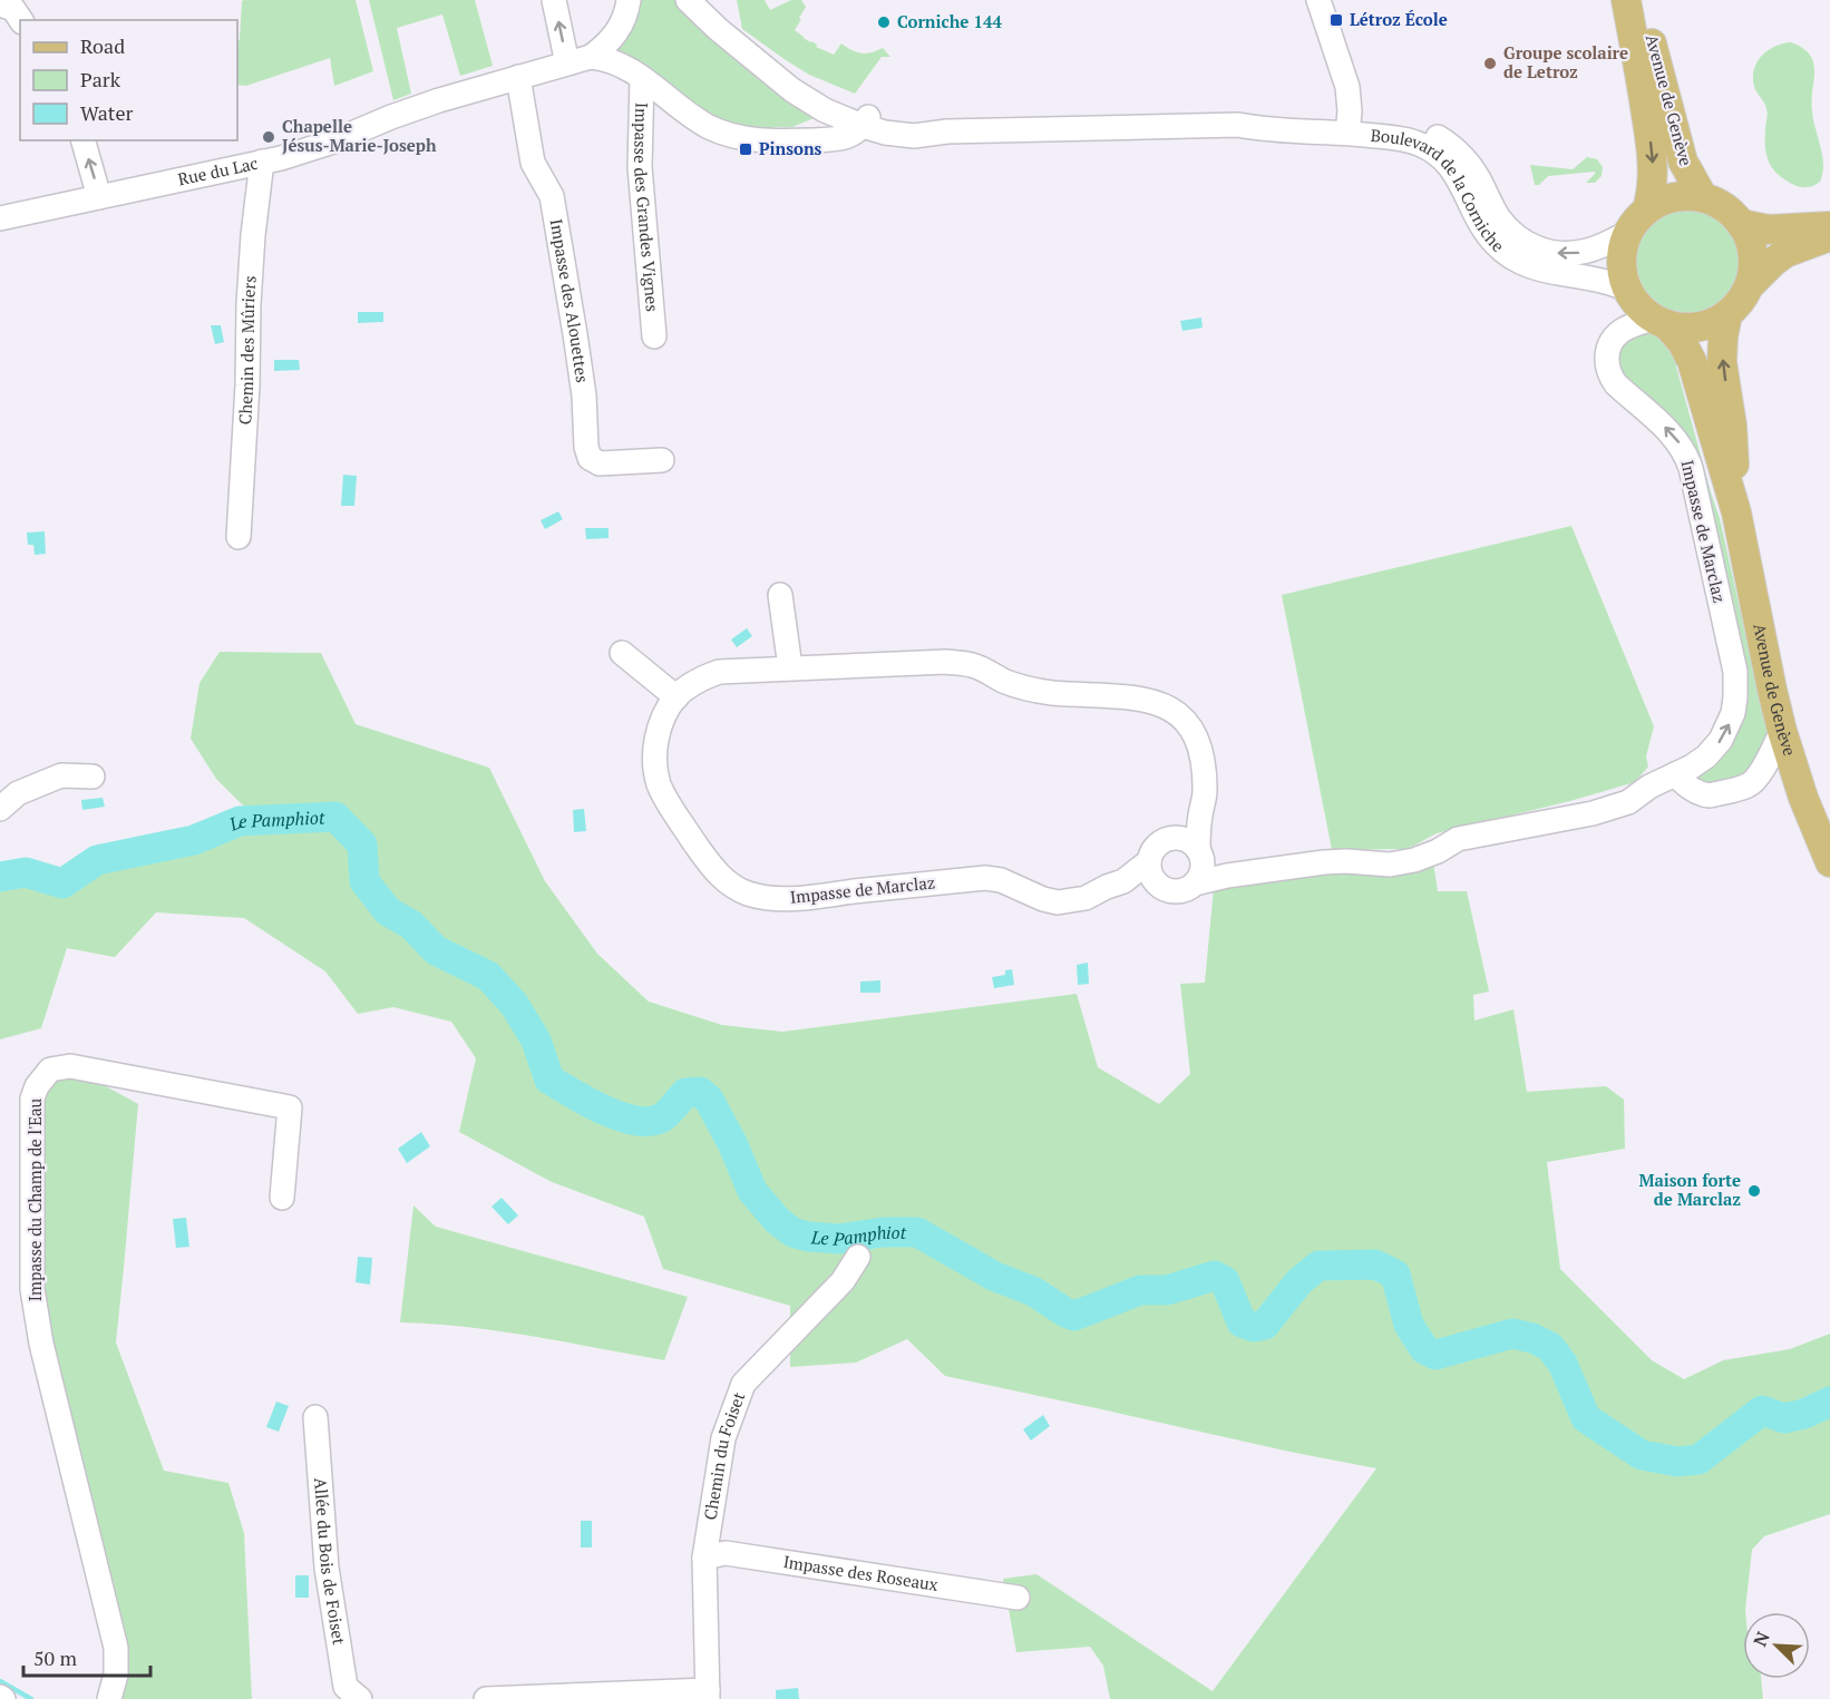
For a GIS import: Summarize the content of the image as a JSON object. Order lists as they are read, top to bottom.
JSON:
{
  "streets": {
    "main road": ["Avenue de Genève"],
    "street": [
      "Rue du Lac",
      "Boulevard de la Corniche",
      "Impasse des Grandes Vignes",
      "Impasse des Alouettes",
      "Chemin des Mûriers",
      "Impasse de Marclaz",
      "Impasse du Champ de l'Eau",
      "Chemin du Foiset",
      "Allée du Bois de Foiset",
      "Impasse des Roseaux"
    ]
  },
  "crossings": [
    ["Avenue de Genève", "Boulevard de la Corniche"],
    ["Avenue de Genève", "Impasse de Marclaz"],
    ["Rue du Lac", "Impasse des Alouettes"],
    ["Rue du Lac", "Chemin des Mûriers"],
    ["Boulevard de la Corniche", "Impasse de Marclaz"],
    ["Chemin du Foiset", "Impasse des Roseaux"]
  ],
  "water": ["Le Pamphiot"],
  "places": {
    "transit": ["Létroz École", "Pinsons"],
    "other": [
      "Corniche 144",
      "Groupe scolaire de Letroz",
      "Chapelle Jésus-Marie-Joseph",
      "Maison forte de Marclaz"
    ]
  },
  "legend": ["Road", "Park", "Water"],
  "scale_bar": "50 m",
  "north": "top left"
}
